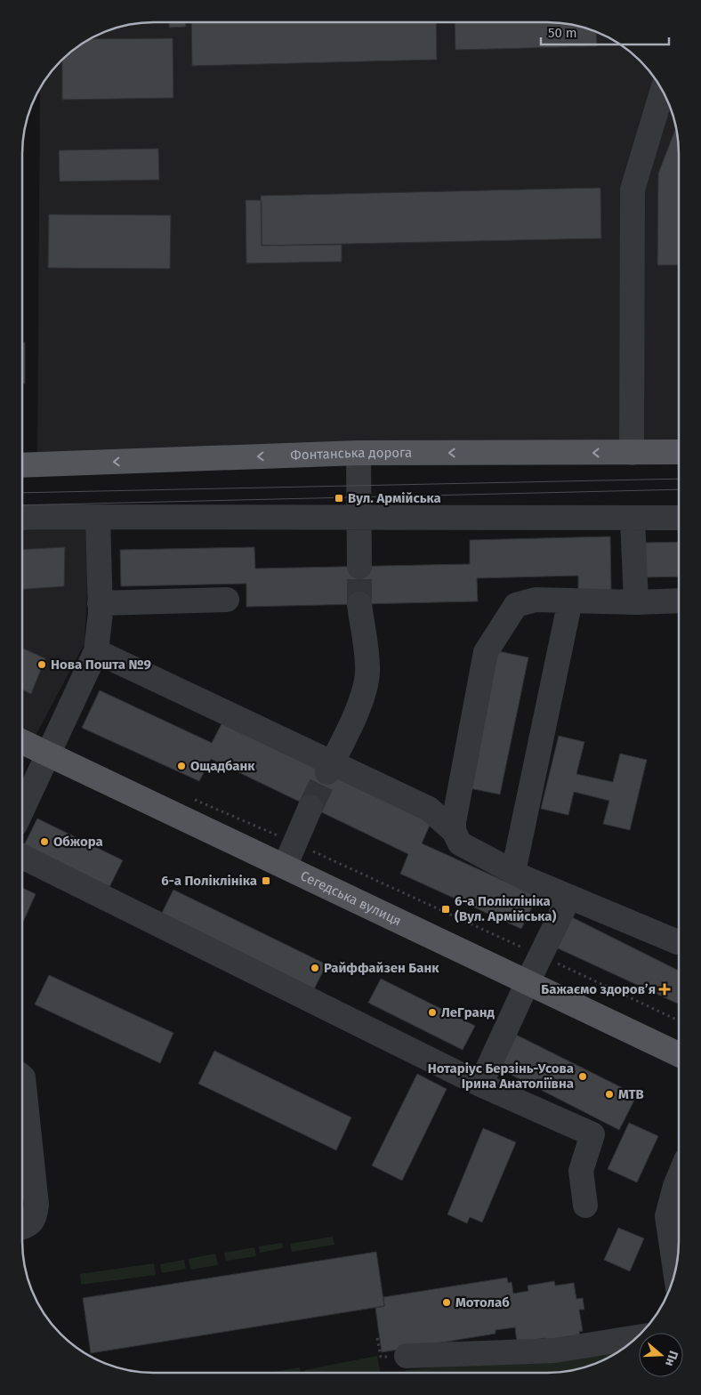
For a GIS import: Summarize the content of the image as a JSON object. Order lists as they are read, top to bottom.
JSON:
{
  "streets": {
    "main road": ["Фонтанська дорога", "Сегедська вулиця"]
  },
  "one_way": ["Фонтанська дорога"],
  "places": {
    "transit": ["Вул. Армійська", "6-а Поліклініка", "6-а Поліклініка (Вул. Армійська)"],
    "other": [
      "Нова Пошта №9",
      "Ощадбанк",
      "Обжора",
      "Райффайзен Банк",
      "ЛеГранд",
      "Нотаріус Берзінь-Усова Ірина Анатоліївна",
      "МТВ",
      "Мотолаб"
    ],
    "health": ["Бажаємо здоровʼя"]
  },
  "scale_bar": "50 m",
  "north": "right"
}
